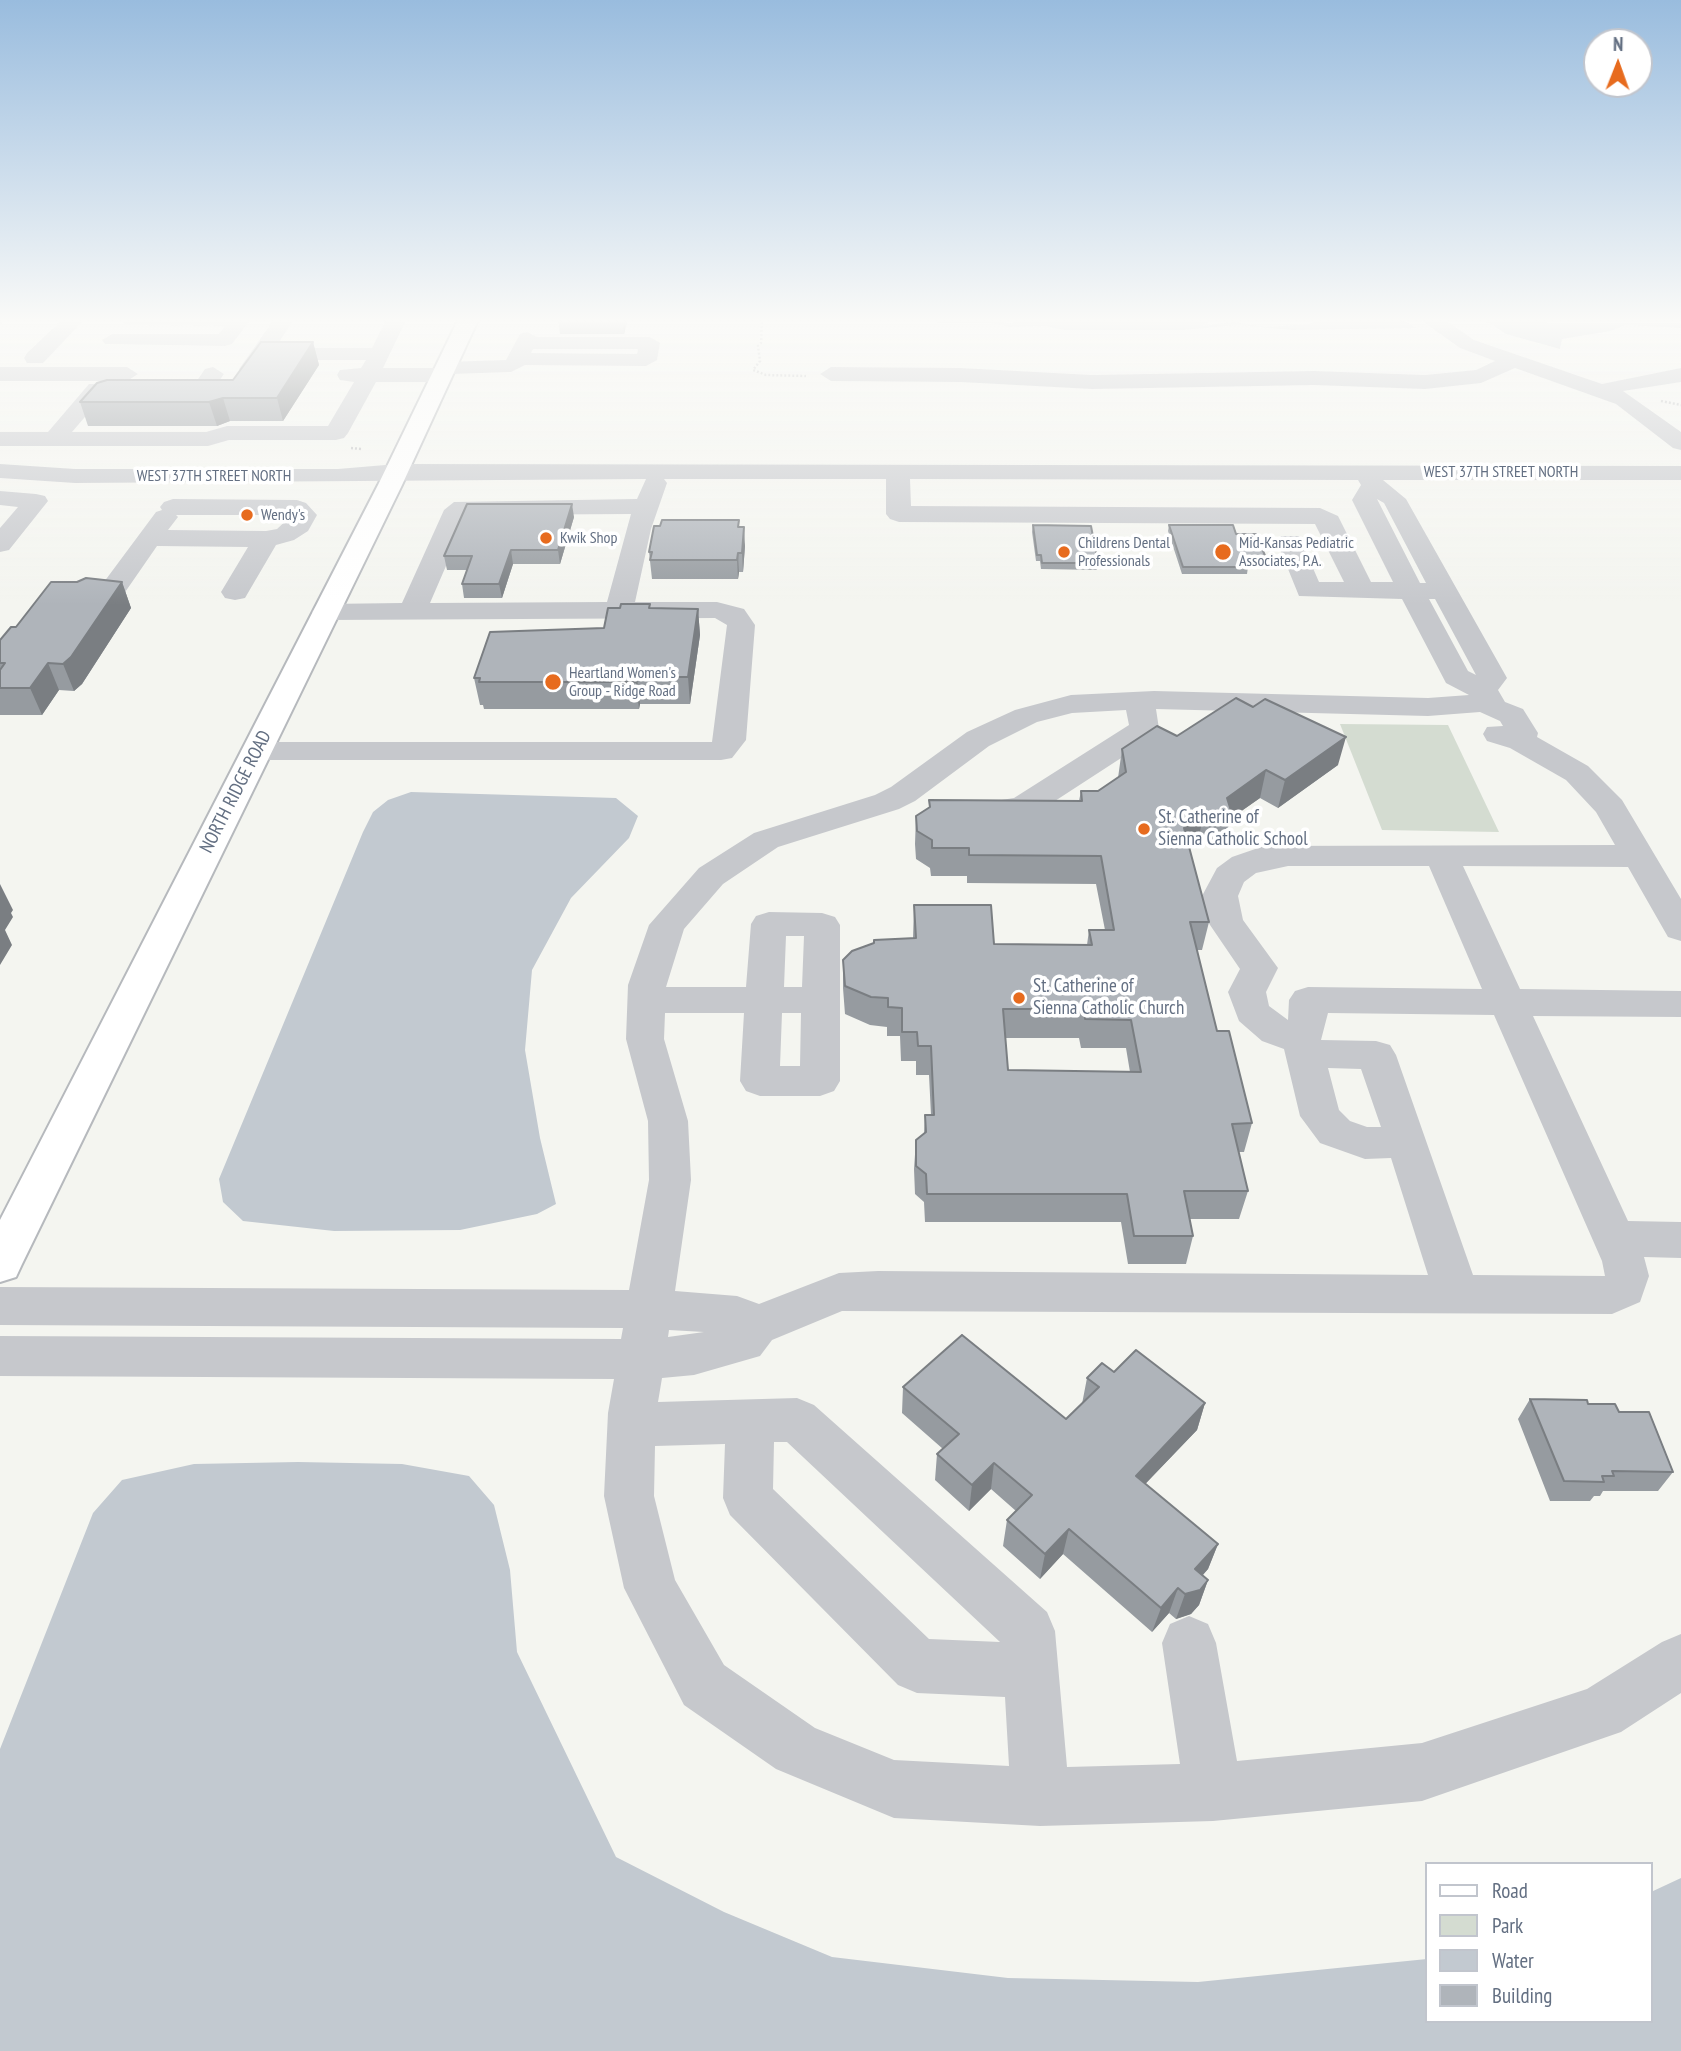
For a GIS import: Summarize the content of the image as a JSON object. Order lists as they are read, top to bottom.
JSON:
{
  "streets": {
    "main road": ["NORTH RIDGE ROAD"],
    "street": ["WEST 37TH STREET NORTH"]
  },
  "crossings": [
    ["WEST 37TH STREET NORTH", "NORTH RIDGE ROAD"]
  ],
  "places": [
    "Wendy's",
    "Kwik Shop",
    "Childrens Dental Professionals",
    "Mid-Kansas Pediatric Associates, P.A.",
    "Heartland Women's Group - Ridge Road",
    "St. Catherine of Sienna Catholic School",
    "St. Catherine of Sienna Catholic Church"
  ],
  "legend": [
    "Road",
    "Park",
    "Water",
    "Building"
  ],
  "north": "top"
}
